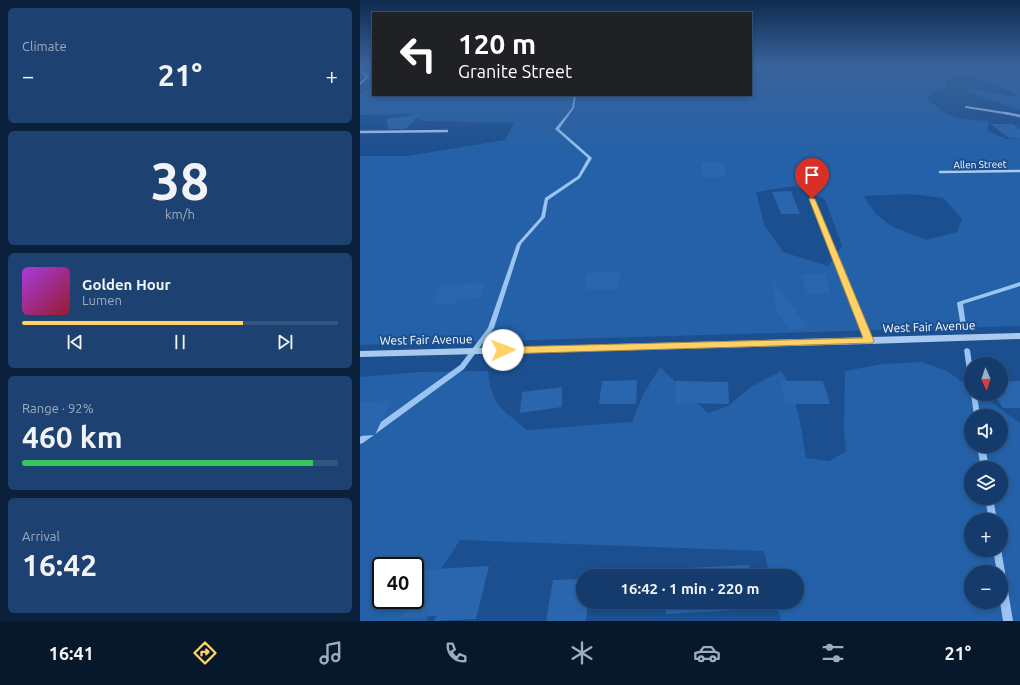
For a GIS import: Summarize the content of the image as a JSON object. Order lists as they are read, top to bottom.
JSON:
{
  "streets": {
    "street": ["Allen Street", "West Fair Avenue"]
  },
  "north": "bottom",
  "page": {
    "tile": [
      "Climate",
      ["38", "km/h"],
      ["Range · 92%", "460 km"],
      ["Arrival", "16:42"]
    ],
    "turn": ["120 m", "Granite Street"],
    "heat": ["−", "21°", "+"],
    "song": ["Golden Hour", "Lumen"],
    "map_buttons": ["+", "−"],
    "limit": "40",
    "trip": "16:42 · 1 min · 220 m",
    "tabs": ["16:41", "21°"]
  }
}
